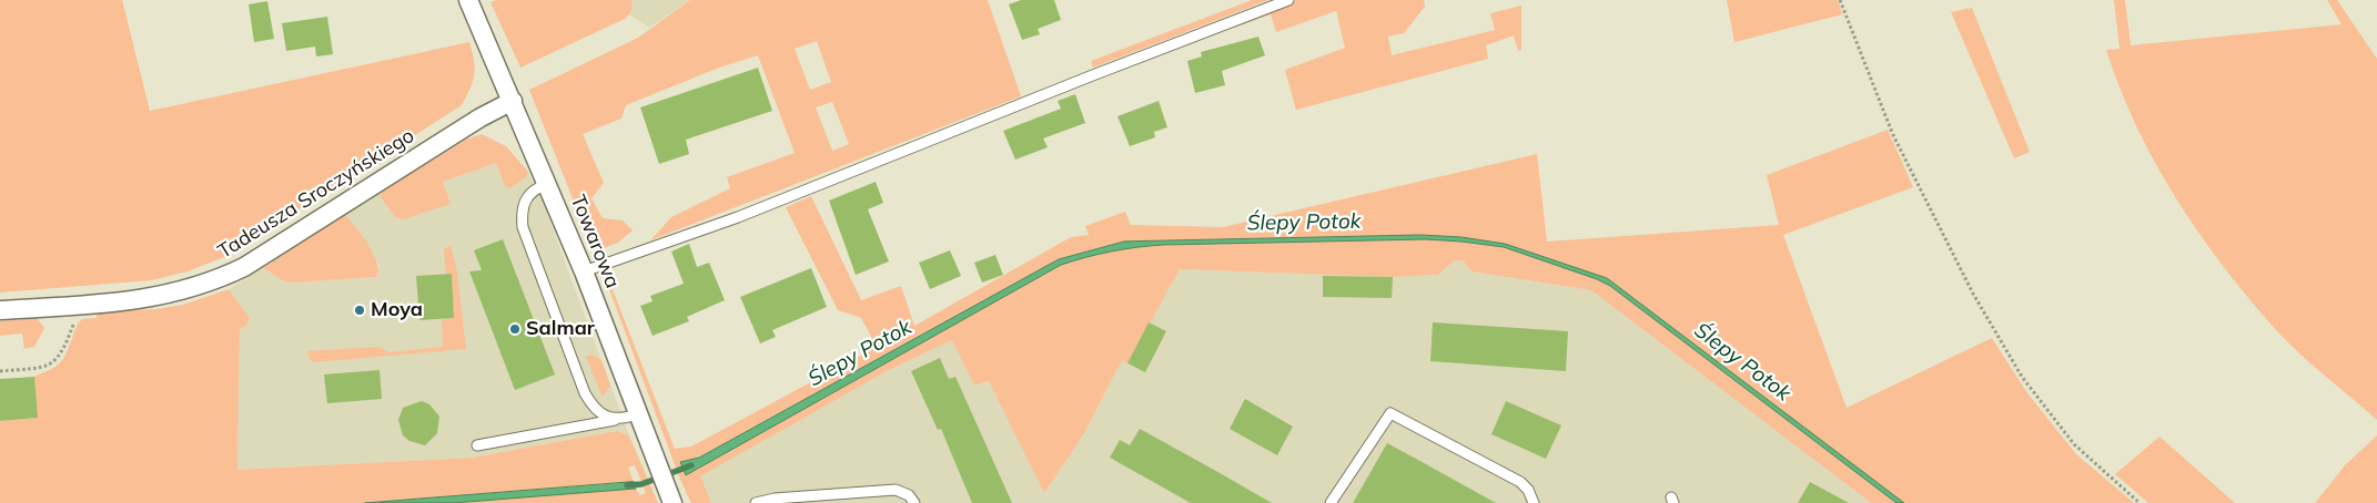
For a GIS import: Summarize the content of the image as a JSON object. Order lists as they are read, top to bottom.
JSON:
{
  "streets": {
    "street": ["Tadeusza Sroczyńskiego", "Towarowa"]
  },
  "crossings": [
    ["Tadeusza Sroczyńskiego", "Towarowa"]
  ],
  "water": ["Ślepy Potok"],
  "places": ["Moya", "Salmar"]
}
